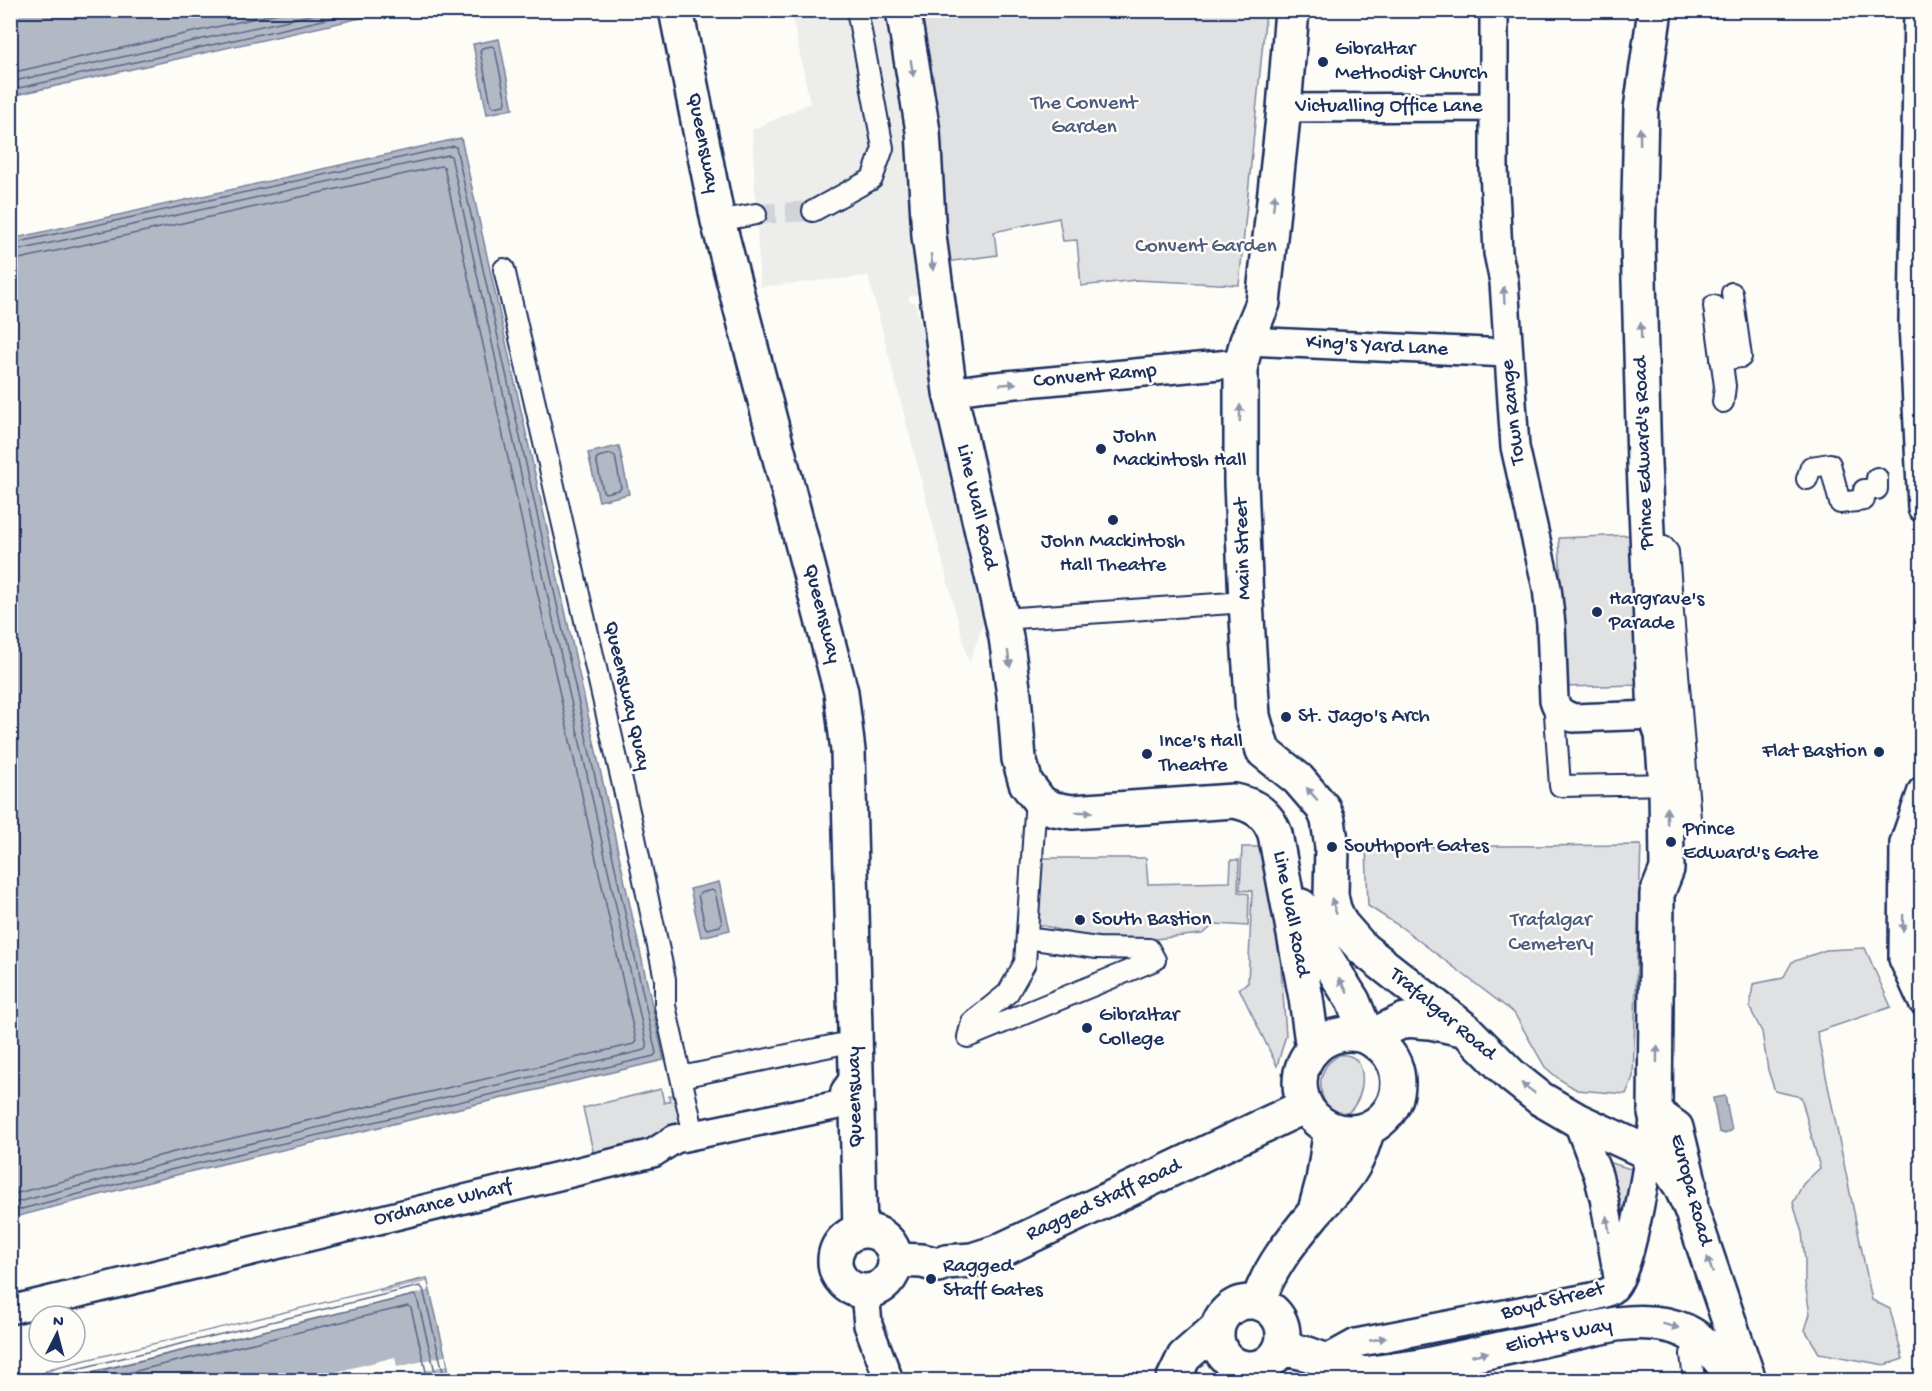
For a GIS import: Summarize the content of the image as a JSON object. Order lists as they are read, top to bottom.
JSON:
{
  "streets": {
    "street": [
      "Victualling Office Lane",
      "Queensway",
      "King's Yard Lane",
      "Convent Ramp",
      "Town Range",
      "Prince Edward's Road",
      "Line Wall Road",
      "Main Street",
      "Queensway Quay",
      "Trafalgar Road",
      "Europa Road",
      "Ragged Staff Road",
      "Ordnance Wharf",
      "Boyd Street",
      "Eliott's Way"
    ]
  },
  "crossings": [
    ["Victualling Office Lane", "Town Range"],
    ["Victualling Office Lane", "Main Street"],
    ["Queensway", "Ragged Staff Road"],
    ["Queensway", "Ordnance Wharf"],
    ["King's Yard Lane", "Convent Ramp"],
    ["King's Yard Lane", "Town Range"],
    ["King's Yard Lane", "Main Street"],
    ["Convent Ramp", "Line Wall Road"],
    ["Convent Ramp", "Main Street"],
    ["Prince Edward's Road", "Europa Road"],
    ["Line Wall Road", "Main Street"],
    ["Line Wall Road", "Ragged Staff Road"],
    ["Main Street", "Trafalgar Road"],
    ["Main Street", "Ragged Staff Road"],
    ["Queensway Quay", "Ordnance Wharf"],
    ["Trafalgar Road", "Europa Road"],
    ["Trafalgar Road", "Boyd Street"]
  ],
  "one_way": [
    "Town Range",
    "Line Wall Road",
    "Main Street",
    "Trafalgar Road",
    "Eliott's Way"
  ],
  "parks": ["The Convent Garden", "Convent Garden", "Trafalgar Cemetery"],
  "places": [
    "Gibraltar Methodist Church",
    "John Mackintosh Hall",
    "John Mackintosh Hall Theatre",
    "Hargrave's Parade",
    "St. Jago's Arch",
    "Flat Bastion",
    "Ince's Hall Theatre",
    "Prince Edward's Gate",
    "Southport Gates",
    "South Bastion",
    "Gibraltar College",
    "Ragged Staff Gates"
  ],
  "north": "top"
}
